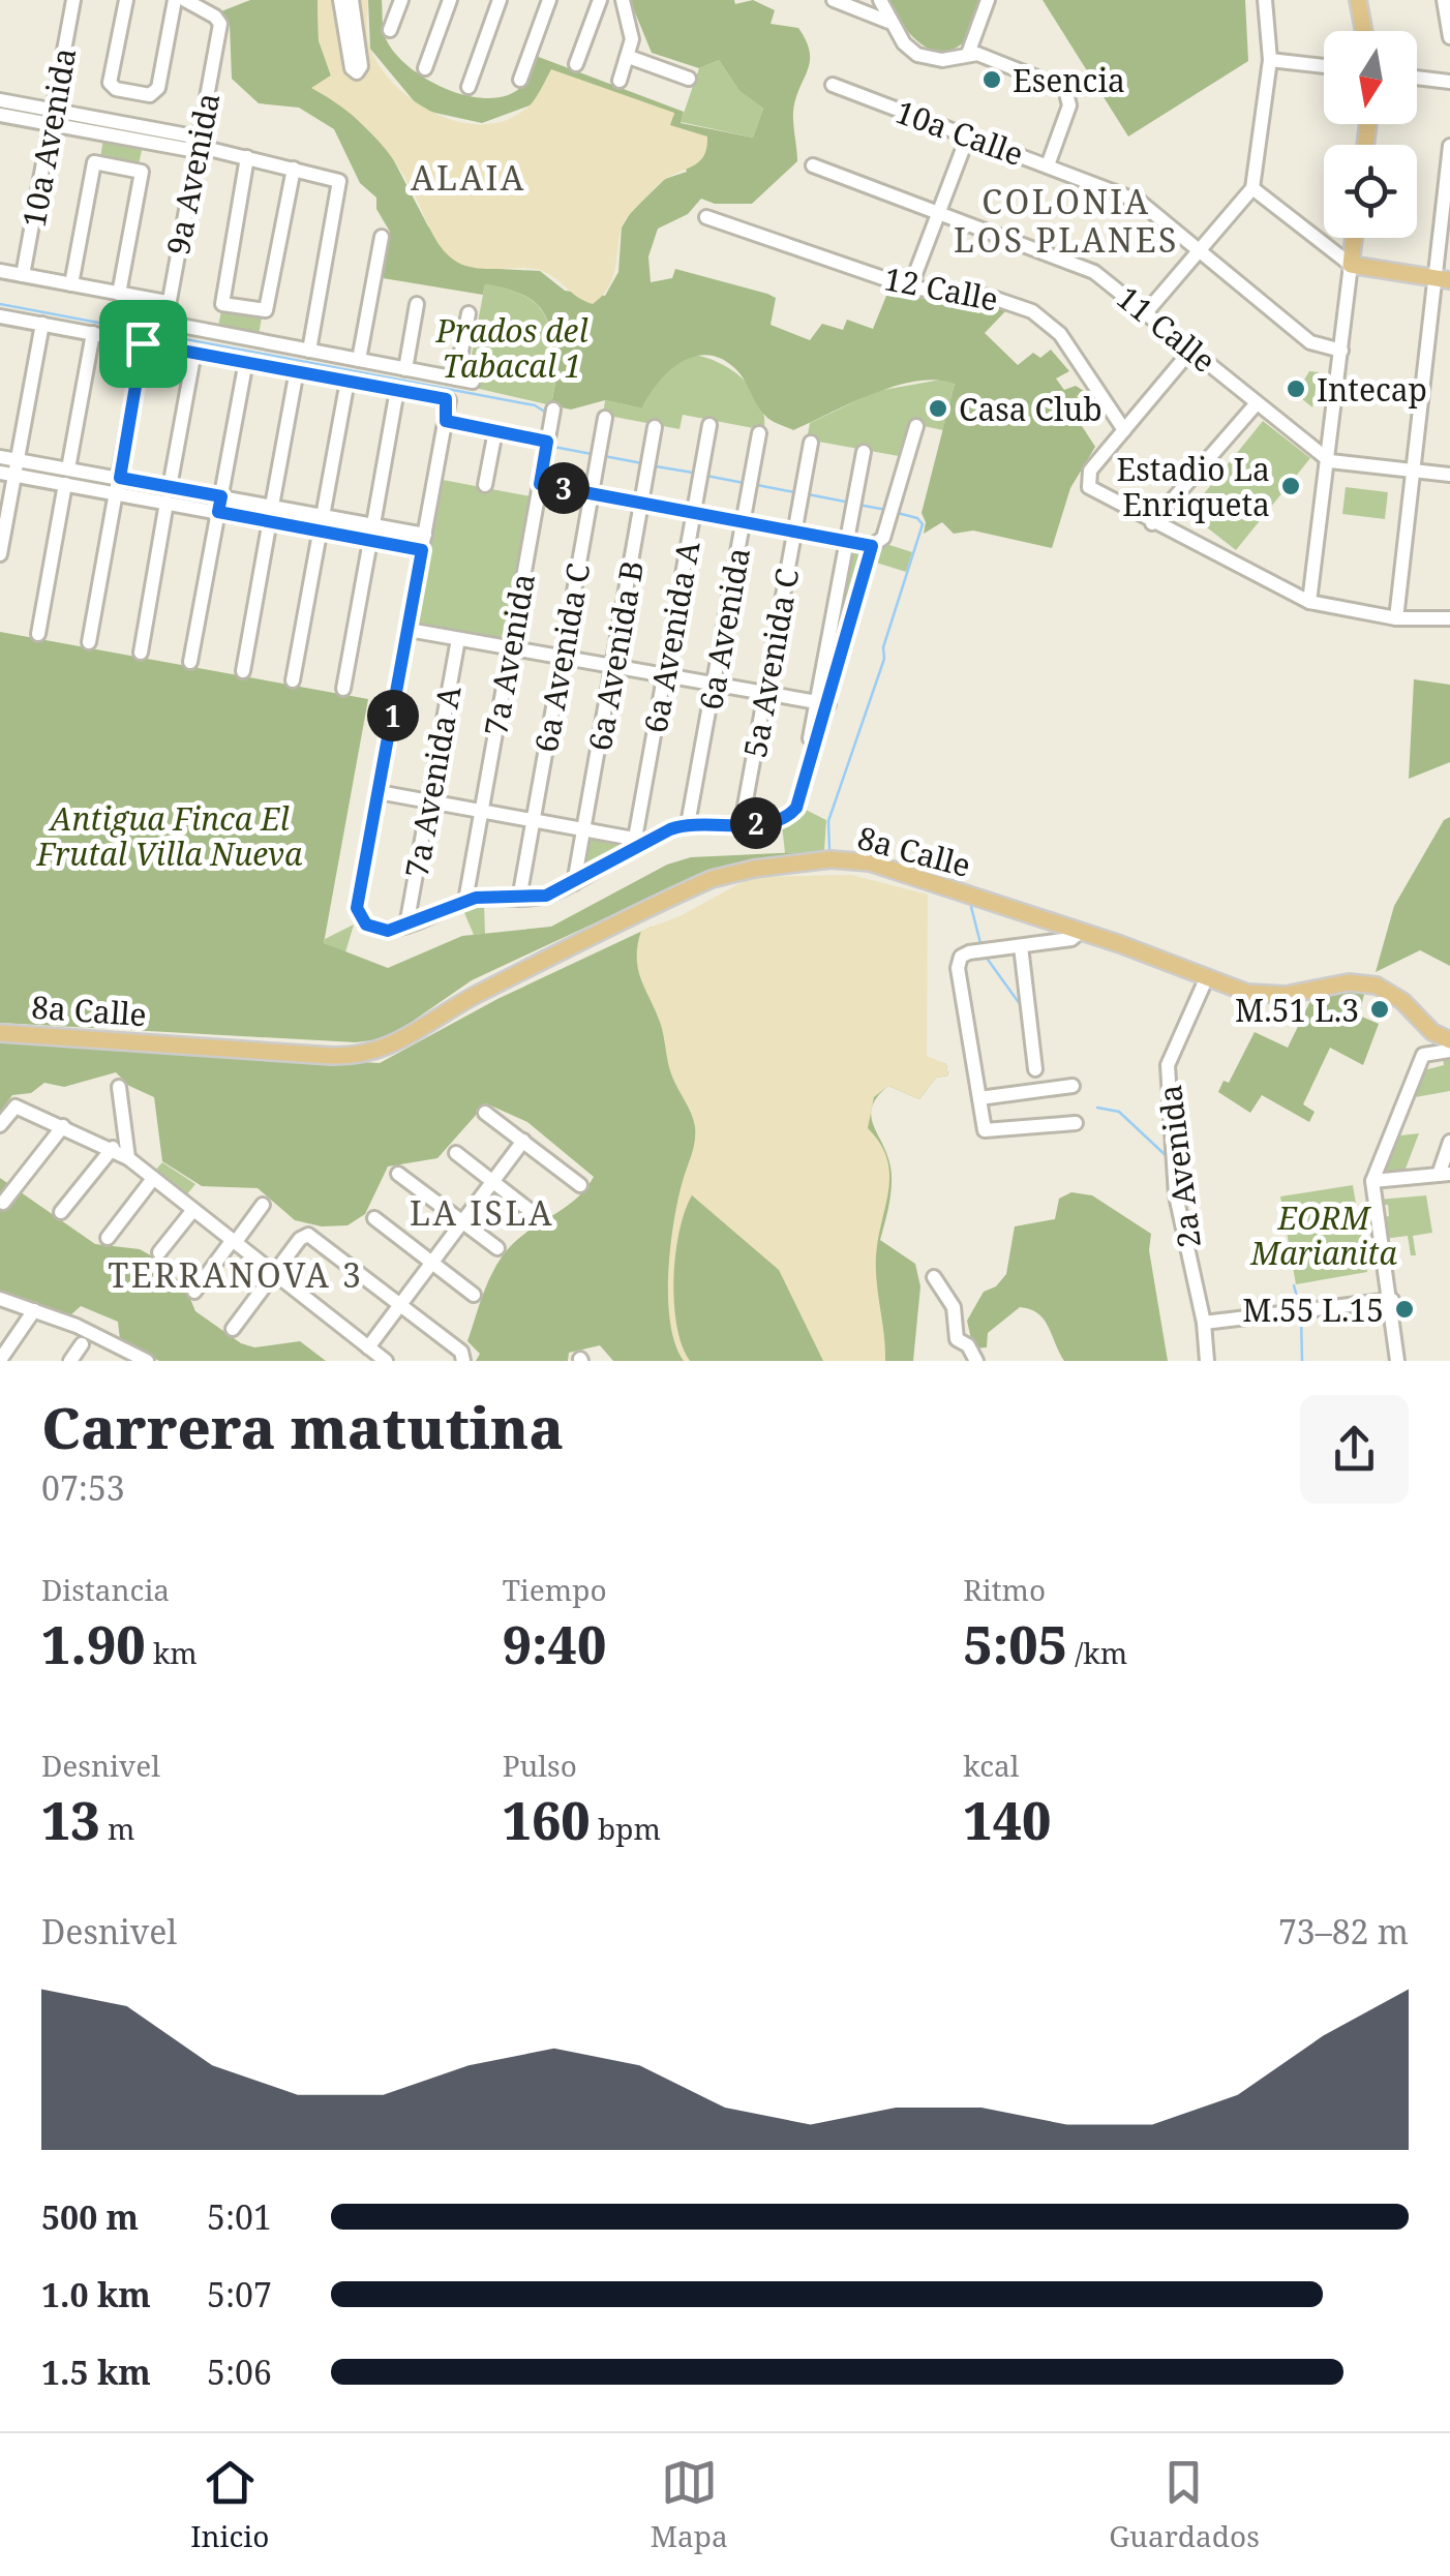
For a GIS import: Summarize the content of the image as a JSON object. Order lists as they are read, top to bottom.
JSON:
{
  "streets": {
    "main road": ["8a Calle"],
    "street": [
      "10a Calle",
      "10a Avenida",
      "9a Avenida",
      "12 Calle",
      "11 Calle",
      "6a Avenida",
      "6a Avenida A",
      "7a Avenida",
      "6a Avenida B",
      "6a Avenida C",
      "5a Avenida C",
      "7a Avenida A",
      "2a Avenida"
    ]
  },
  "crossings": [
    ["8a Calle", "2a Avenida"]
  ],
  "districts": [
    "ALAIA",
    "COLONIA LOS PLANES",
    "LA ISLA",
    "TERRANOVA 3"
  ],
  "parks": ["Prados del Tabacal 1", "Antigua Finca El Frutal Villa Nueva", "EORM Marianita"],
  "places": [
    "Esencia",
    "Intecap",
    "Casa Club",
    "Estadio La Enriqueta",
    "M.51 L.3",
    "M.55 L.15"
  ],
  "north": "bottom",
  "page": {
    "pins": ["3", "1", "2"],
    "heading": ["Carrera matutina", "07:53"],
    "stats": [
      ["Distancia", "1.90 km"],
      ["Tiempo", "9:40"],
      ["Ritmo", "5:05 /km"],
      ["Desnivel", "13 m"],
      ["Pulso", "160 bpm"],
      ["kcal", "140"]
    ],
    "chart": ["Desnivel", "73–82 m"],
    "list": [
      {
        "name": "500 m",
        "note": "5:01"
      },
      {
        "name": "1.0 km",
        "note": "5:07"
      },
      {
        "name": "1.5 km",
        "note": "5:06"
      }
    ],
    "tabs": ["Inicio", "Mapa", "Guardados"]
  }
}
